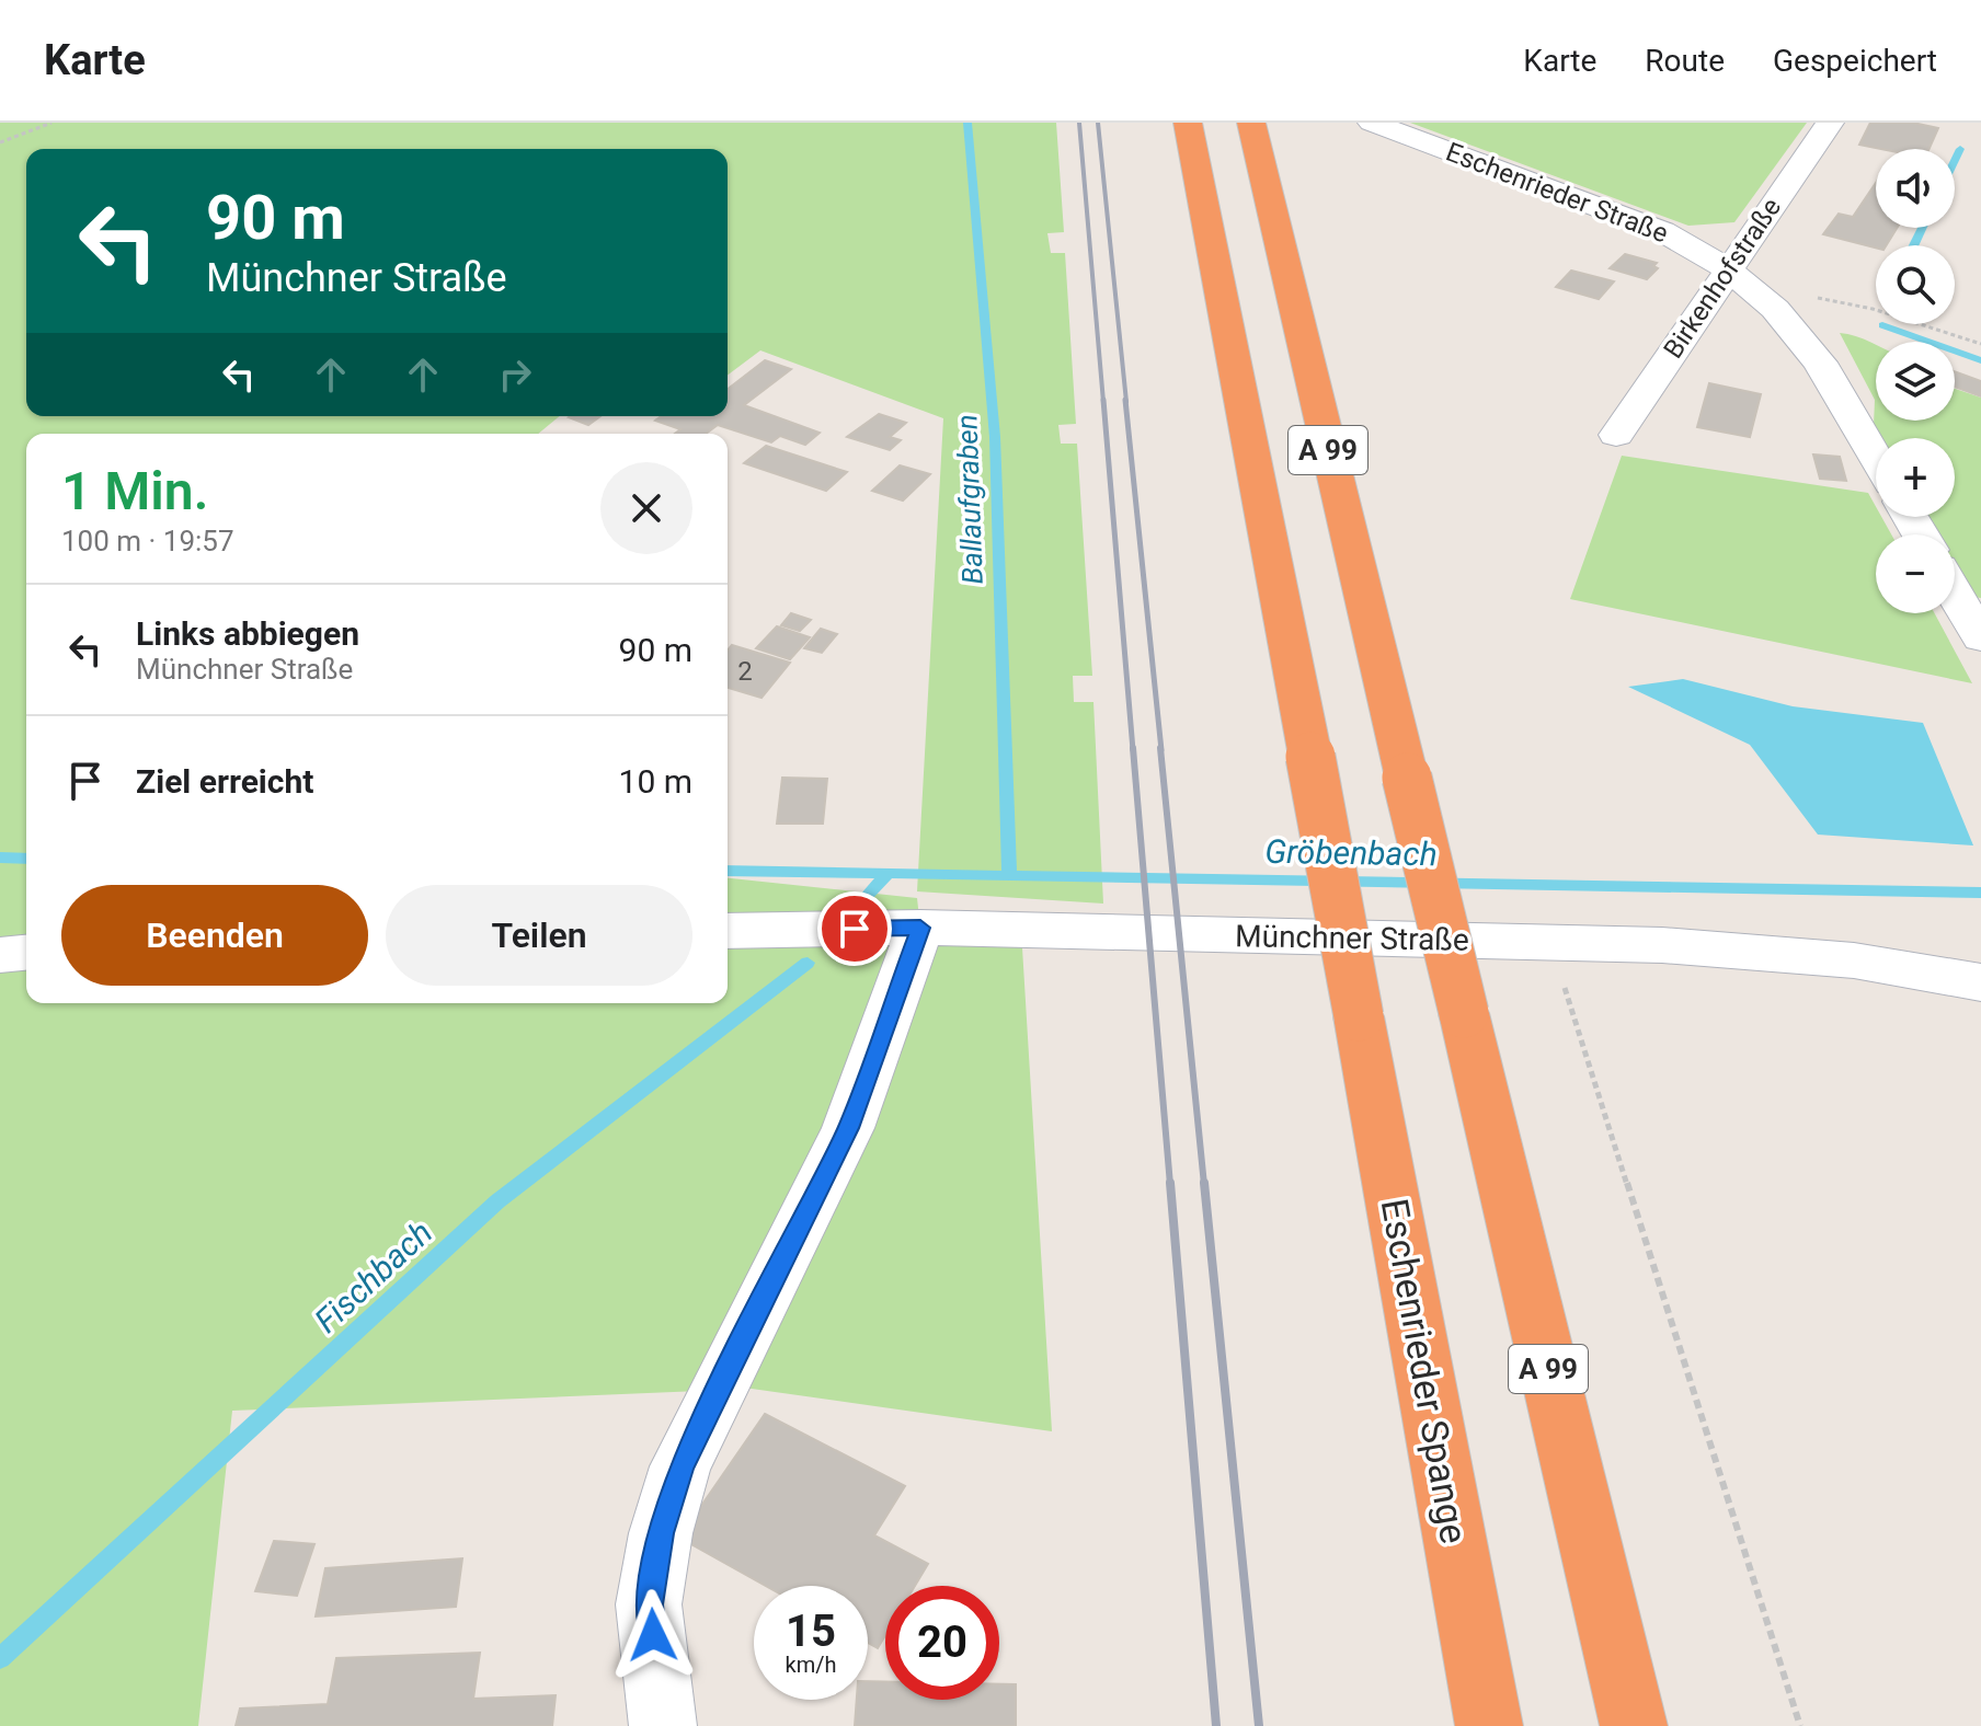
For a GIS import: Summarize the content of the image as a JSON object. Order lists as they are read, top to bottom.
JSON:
{
  "streets": {
    "highway": ["A 99", "Eschenrieder Spange"],
    "street": ["Eschenrieder Straße", "Birkenhofstraße", "Münchner Straße"]
  },
  "crossings": [
    ["Eschenrieder Straße", "Birkenhofstraße"]
  ],
  "water": ["Ballaufgraben", "Gröbenbach", "Fischbach"],
  "house_numbers": ["2"],
  "page": {
    "header": "Karte",
    "nav": ["Karte", "Route", "Gespeichert"],
    "map_buttons": ["+", "−"],
    "turn": ["90 m", "Münchner Straße"],
    "heading": ["1 Min.", "100 m · 19:57"],
    "list": [
      {
        "name": "Links abbiegen",
        "note": "Münchner Straße",
        "value": "90 m"
      },
      {
        "name": "Ziel erreicht",
        "value": "10 m"
      }
    ],
    "buttons": ["Beenden", "Teilen"],
    "speed": "15 km/h",
    "limit": "20"
  }
}
